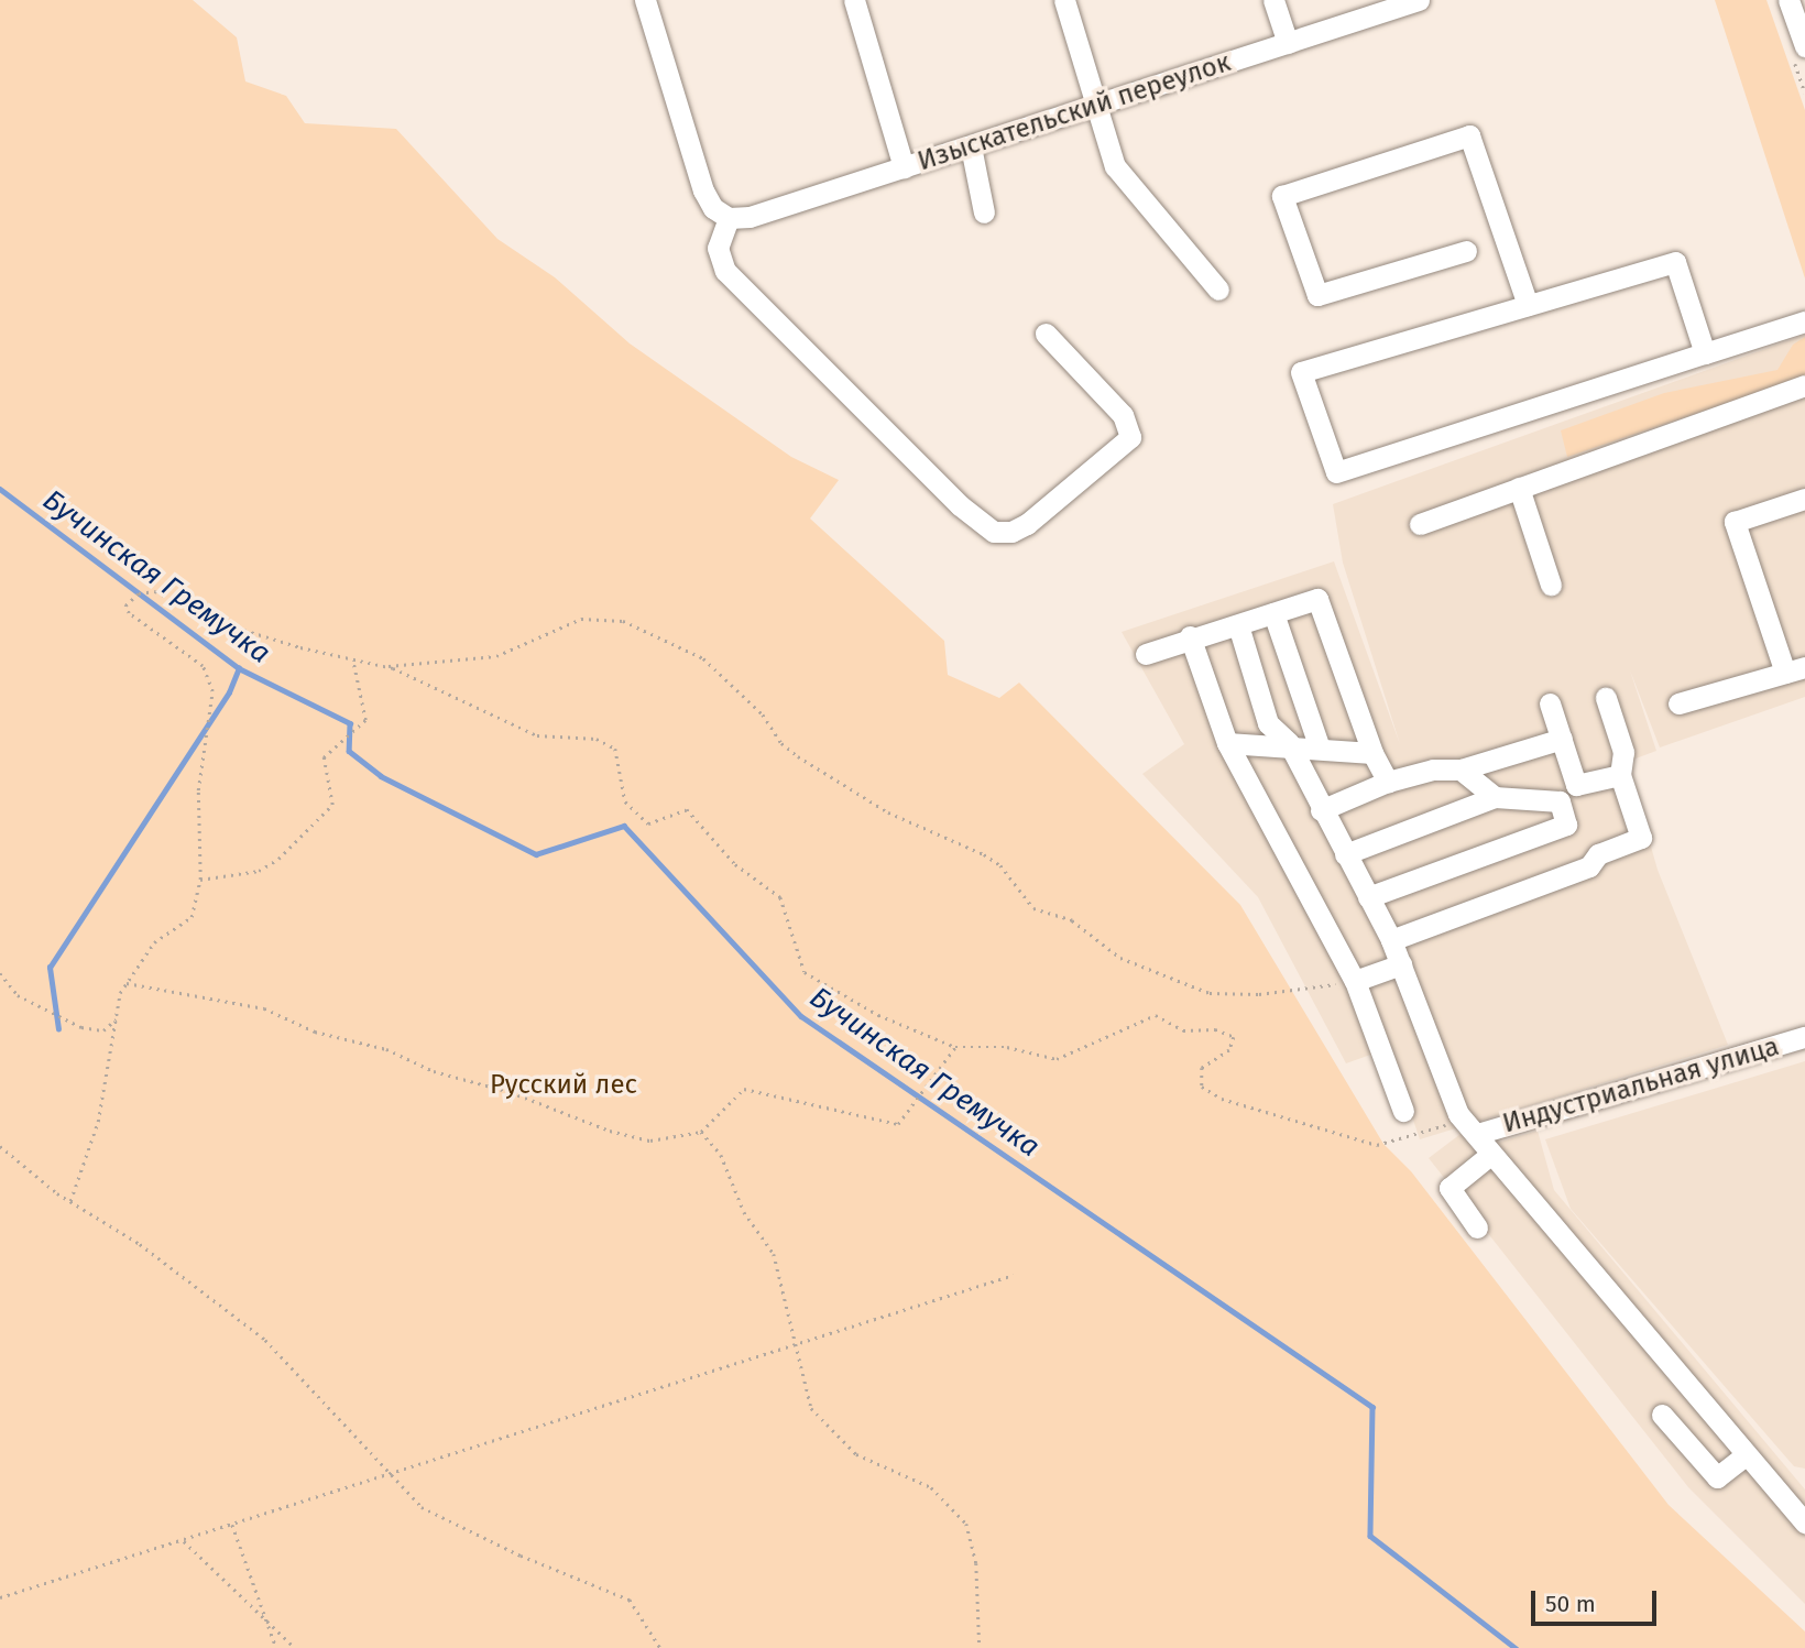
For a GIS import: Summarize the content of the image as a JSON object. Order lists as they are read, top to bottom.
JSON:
{
  "streets": {
    "street": ["Изыскательский переулок", "Индустриальная улица"]
  },
  "water": ["Бучинская Гремучка"],
  "parks": ["Русский лес"],
  "scale_bar": "50 m"
}
